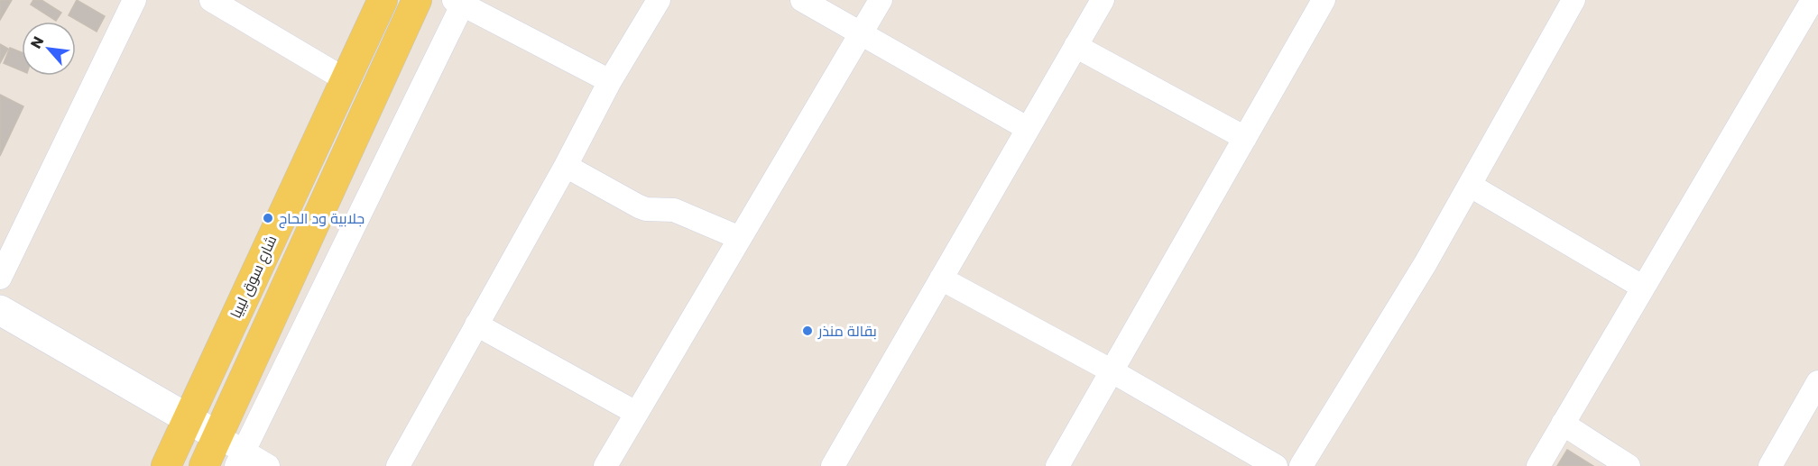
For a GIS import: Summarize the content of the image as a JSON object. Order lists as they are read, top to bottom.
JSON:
{
  "streets": {
    "main road": ["شارع سوق ليبيا"]
  },
  "places": ["جلابية ود الحاج", "بقالة منذر"],
  "north": "top left"
}
